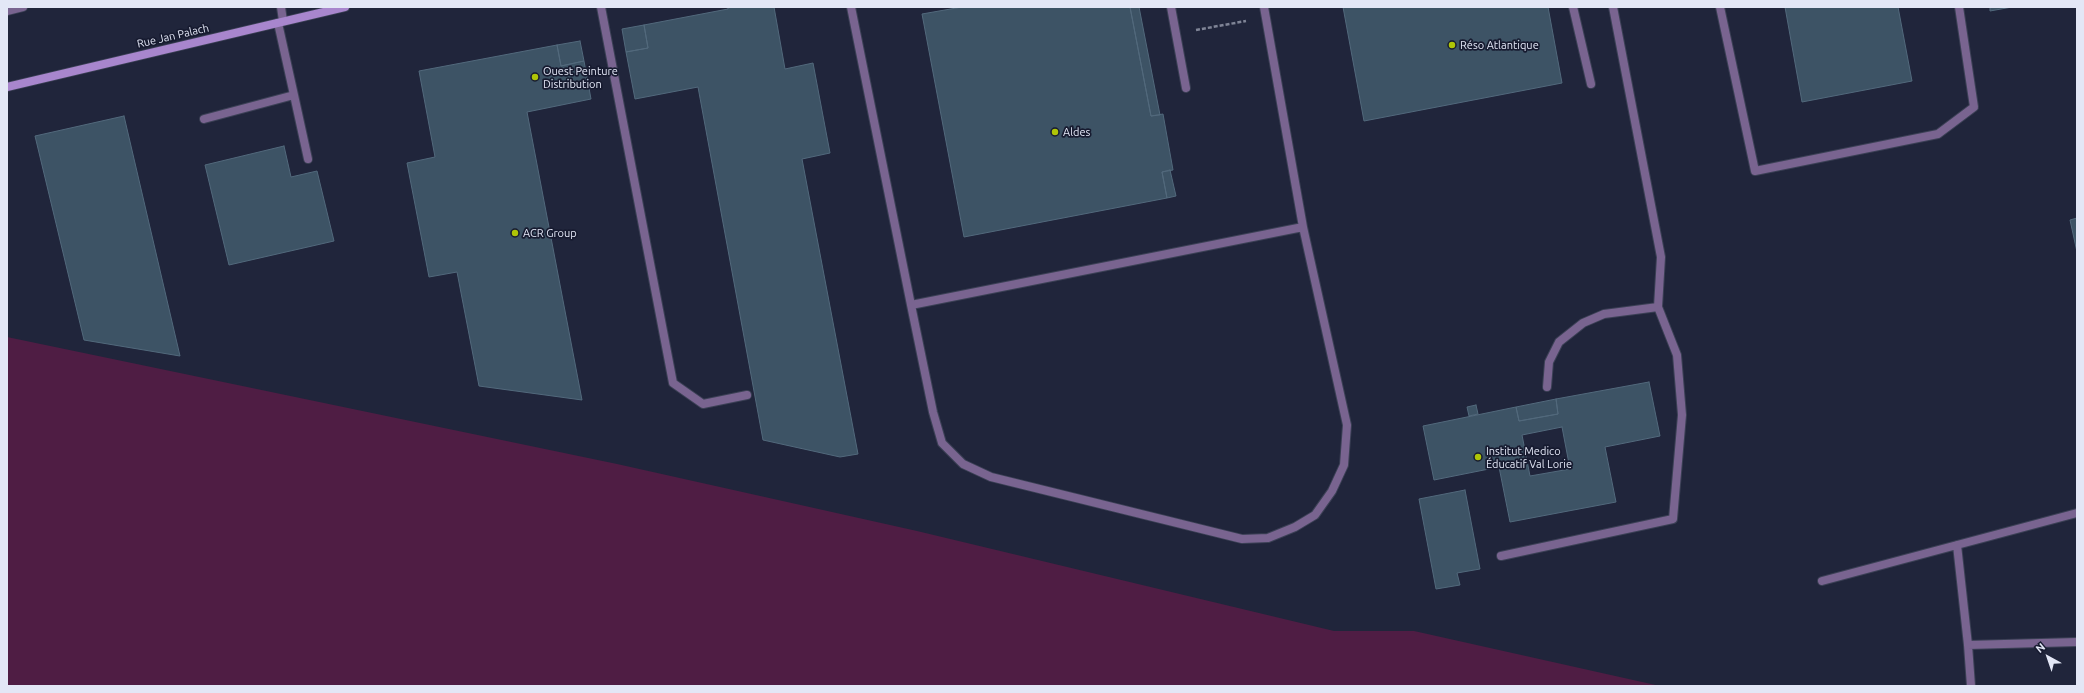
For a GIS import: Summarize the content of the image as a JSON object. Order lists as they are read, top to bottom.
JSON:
{
  "streets": {
    "street": ["Rue Jan Palach"]
  },
  "places": [
    "Réso Atlantique",
    "Ouest Peinture Distribution",
    "Aldes",
    "ACR Group",
    "Institut Medico Éducatif Val Lorie"
  ],
  "north": "top left"
}
